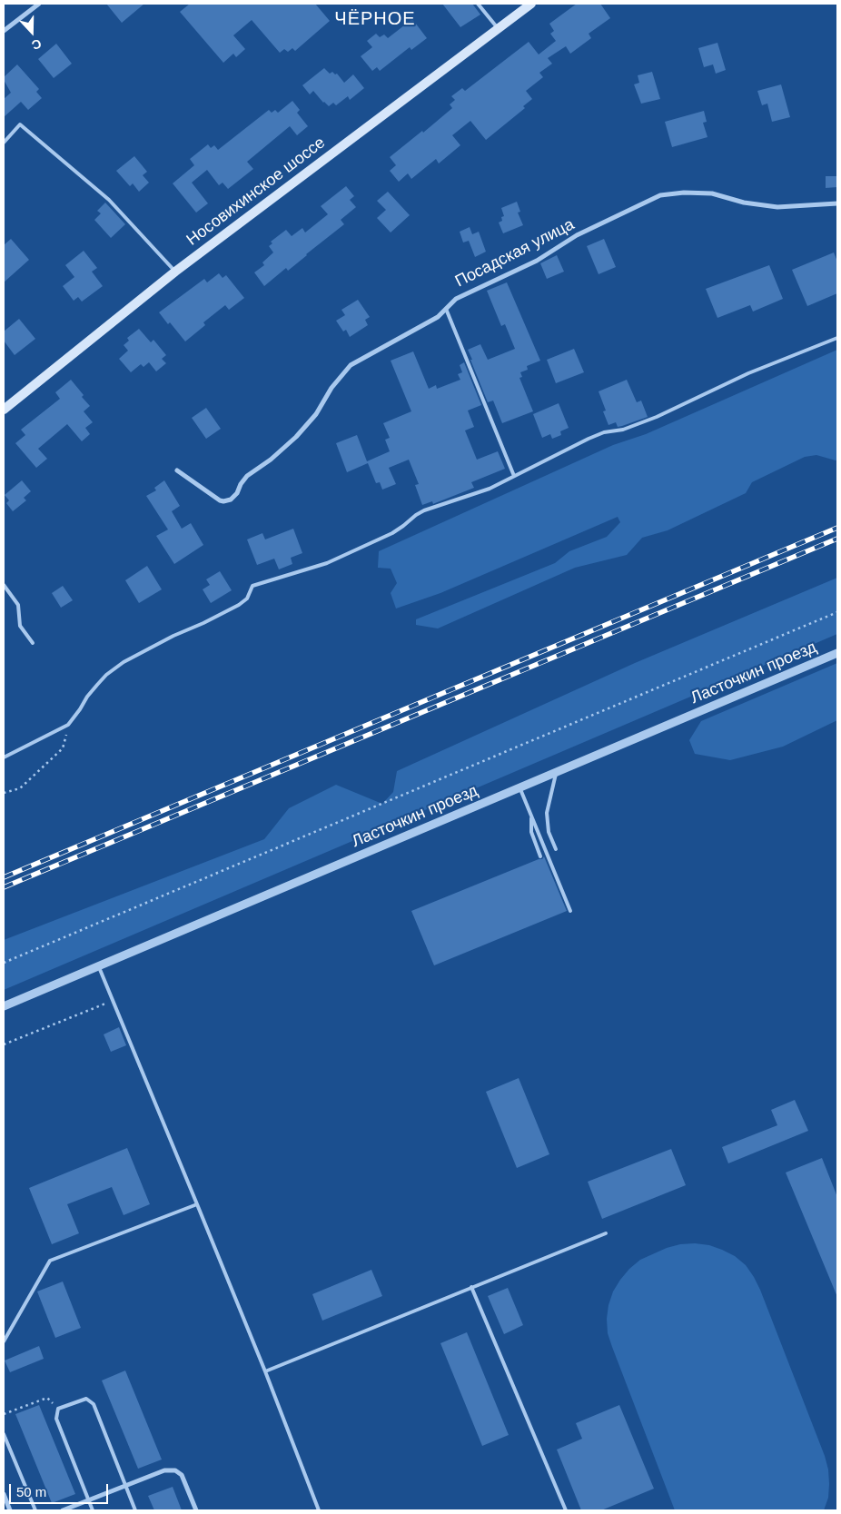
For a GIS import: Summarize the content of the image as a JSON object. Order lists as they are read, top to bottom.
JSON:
{
  "streets": {
    "main road": ["Носовихинское шоссе"],
    "street": ["Посадская улица", "Ласточкин проезд"]
  },
  "districts": ["ЧЁРНОЕ"],
  "scale_bar": "50 m",
  "north": "bottom"
}
